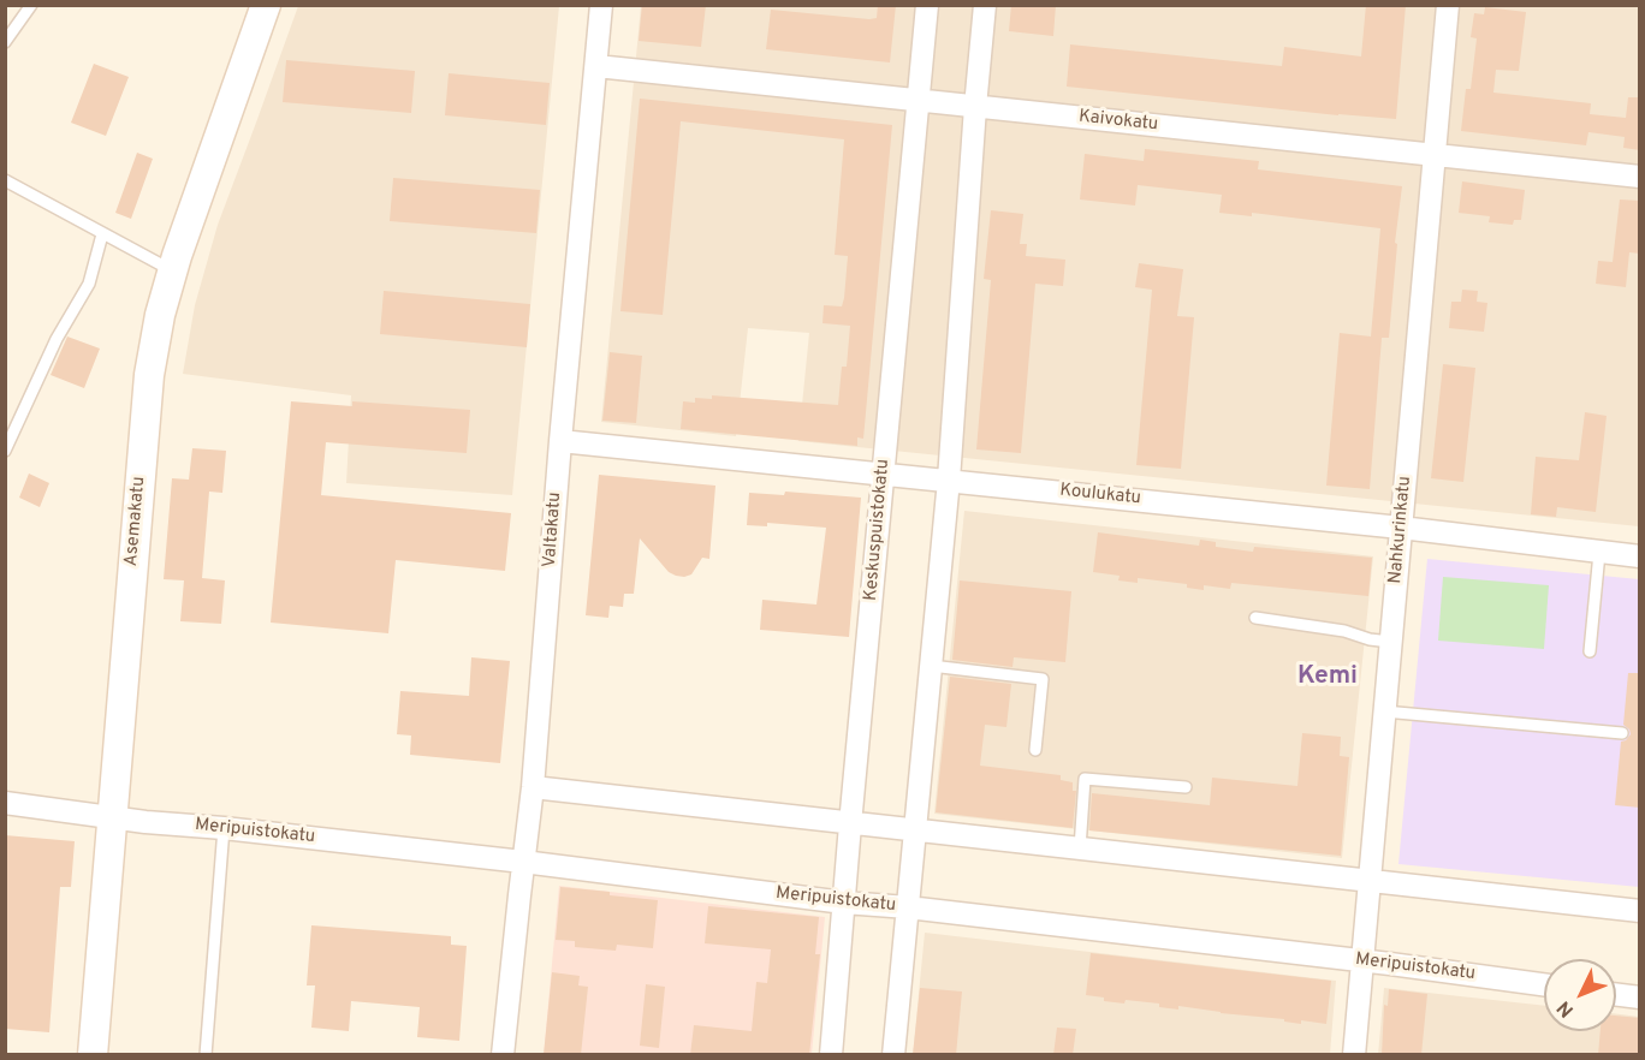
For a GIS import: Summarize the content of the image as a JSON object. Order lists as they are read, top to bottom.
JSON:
{
  "streets": {
    "main road": ["Asemakatu"],
    "street": [
      "Kaivokatu",
      "Koulukatu",
      "Valtakatu",
      "Keskuspuistokatu",
      "Nahkurinkatu",
      "Meripuistokatu"
    ]
  },
  "crossings": [
    ["Kaivokatu", "Valtakatu"],
    ["Kaivokatu", "Keskuspuistokatu"],
    ["Kaivokatu", "Nahkurinkatu"],
    ["Koulukatu", "Valtakatu"],
    ["Koulukatu", "Keskuspuistokatu"],
    ["Koulukatu", "Nahkurinkatu"],
    ["Asemakatu", "Meripuistokatu"],
    ["Valtakatu", "Meripuistokatu"],
    ["Keskuspuistokatu", "Meripuistokatu"],
    ["Nahkurinkatu", "Meripuistokatu"]
  ],
  "districts": ["Kemi"],
  "north": "bottom left"
}
